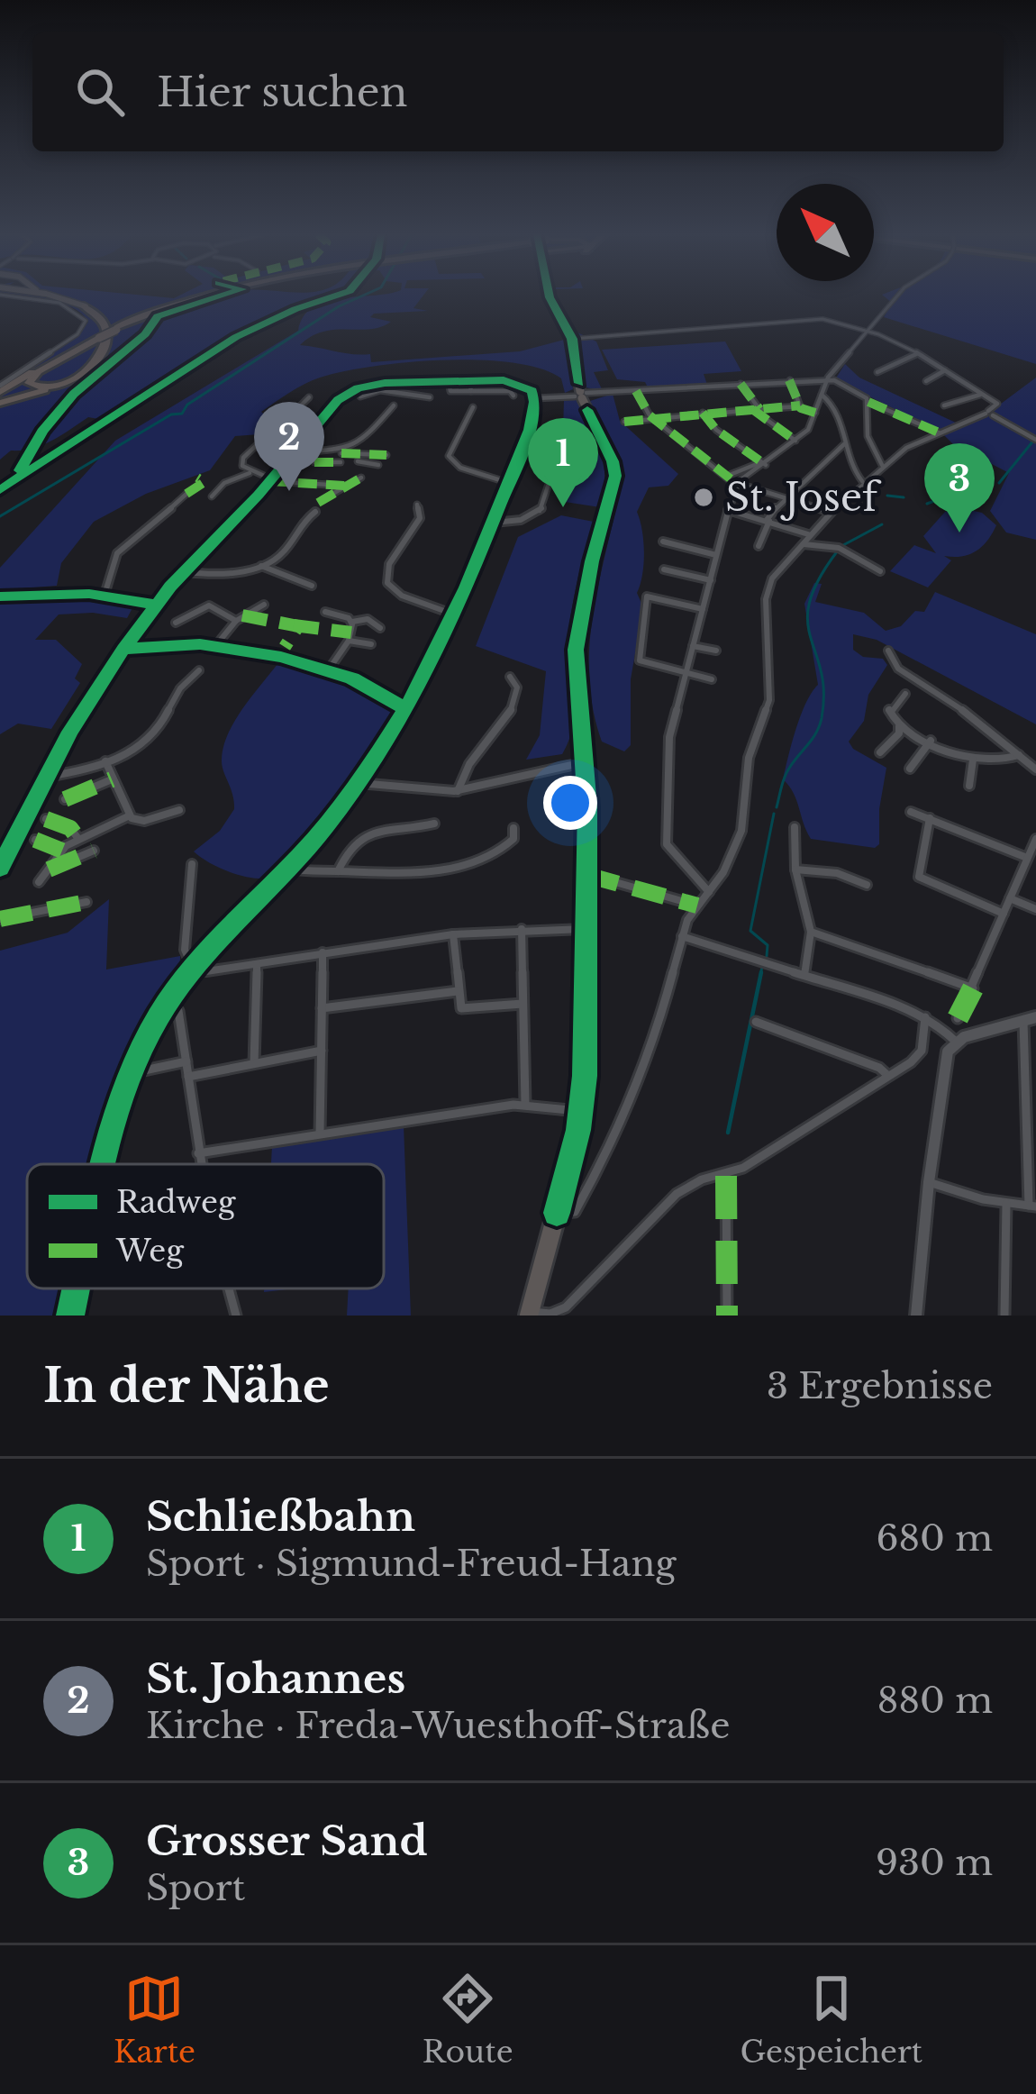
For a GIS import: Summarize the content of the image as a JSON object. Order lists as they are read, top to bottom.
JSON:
{
  "places": ["St. Josef"],
  "legend": ["Radweg", "Weg"],
  "north": "top left",
  "page": {
    "search": "Hier suchen",
    "pins": ["2", "1", "3"],
    "heading": ["In der Nähe", "3 Ergebnisse"],
    "list": [
      {
        "mark": "1",
        "name": "Schließbahn",
        "note": "Sport · Sigmund-Freud-Hang",
        "value": "680 m"
      },
      {
        "mark": "2",
        "name": "St. Johannes",
        "note": "Kirche · Freda-Wuesthoff-Straße",
        "value": "880 m"
      },
      {
        "mark": "3",
        "name": "Grosser Sand",
        "note": "Sport",
        "value": "930 m"
      }
    ],
    "nav": ["Karte", "Route", "Gespeichert"]
  }
}
